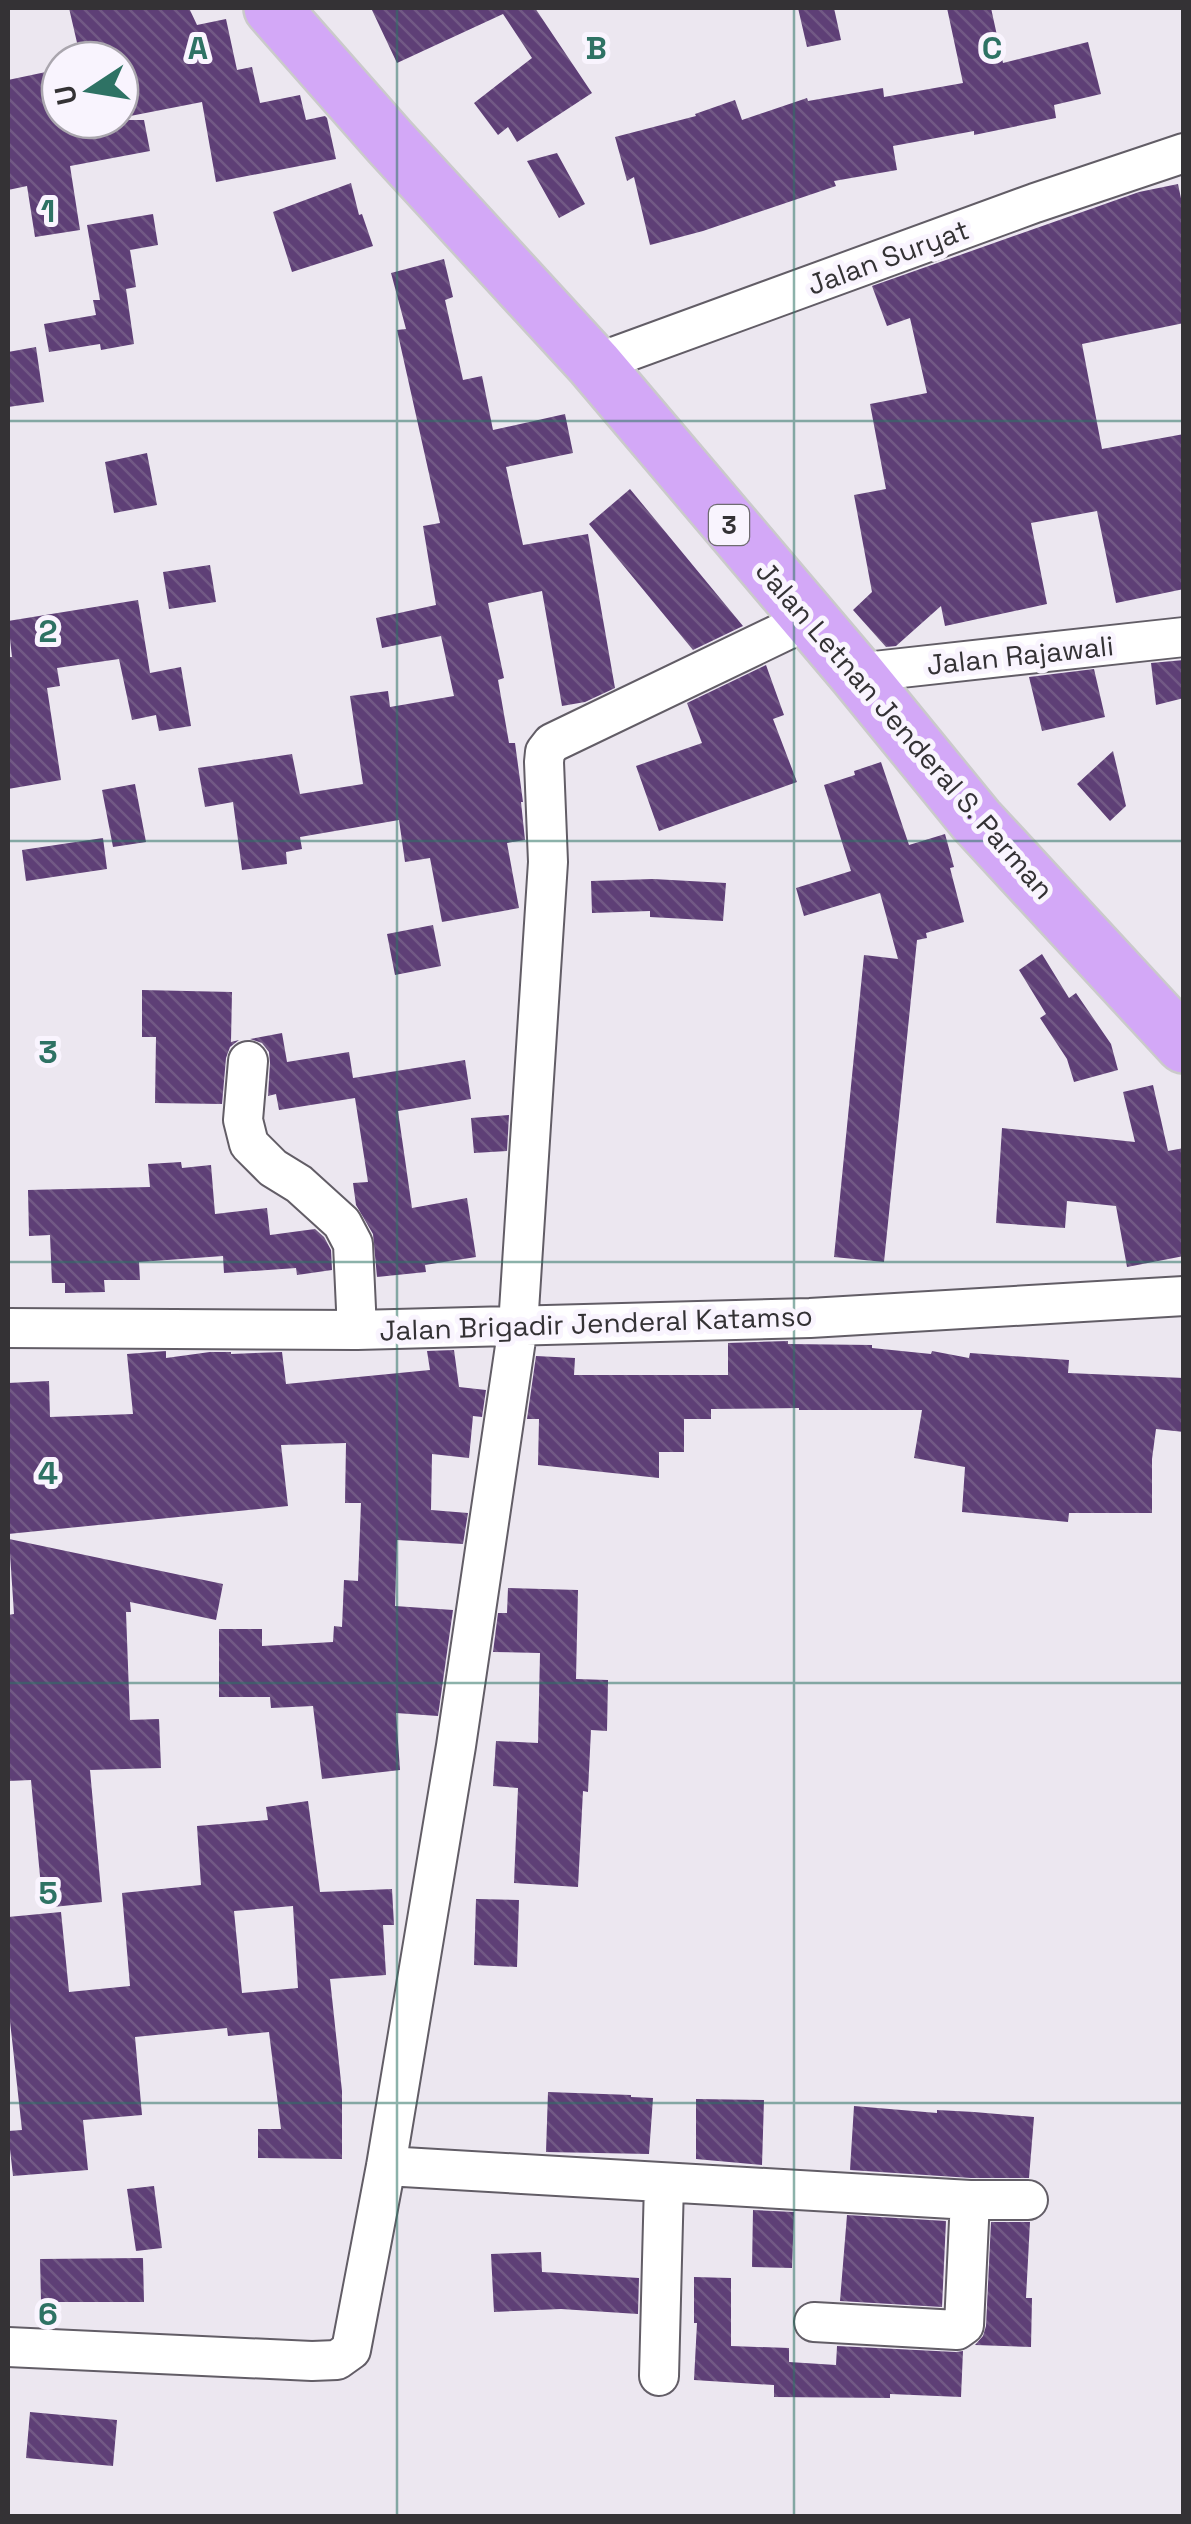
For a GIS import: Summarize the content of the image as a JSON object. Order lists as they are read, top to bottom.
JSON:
{
  "streets": {
    "highway": ["3", "Jalan Letnan Jenderal S. Parman"],
    "street": ["Jalan Suryat", "Jalan Rajawali", "Jalan Brigadir Jenderal Katamso"]
  },
  "crossings": [
    ["Jalan Suryat", "Jalan Letnan Jenderal S. Parman"],
    ["Jalan Rajawali", "Jalan Letnan Jenderal S. Parman"]
  ],
  "north": "left",
  "grid": {
    "columns": ["A", "B", "C"],
    "rows": [
      "1",
      "2",
      "3",
      "4",
      "5",
      "6"
    ]
  }
}
